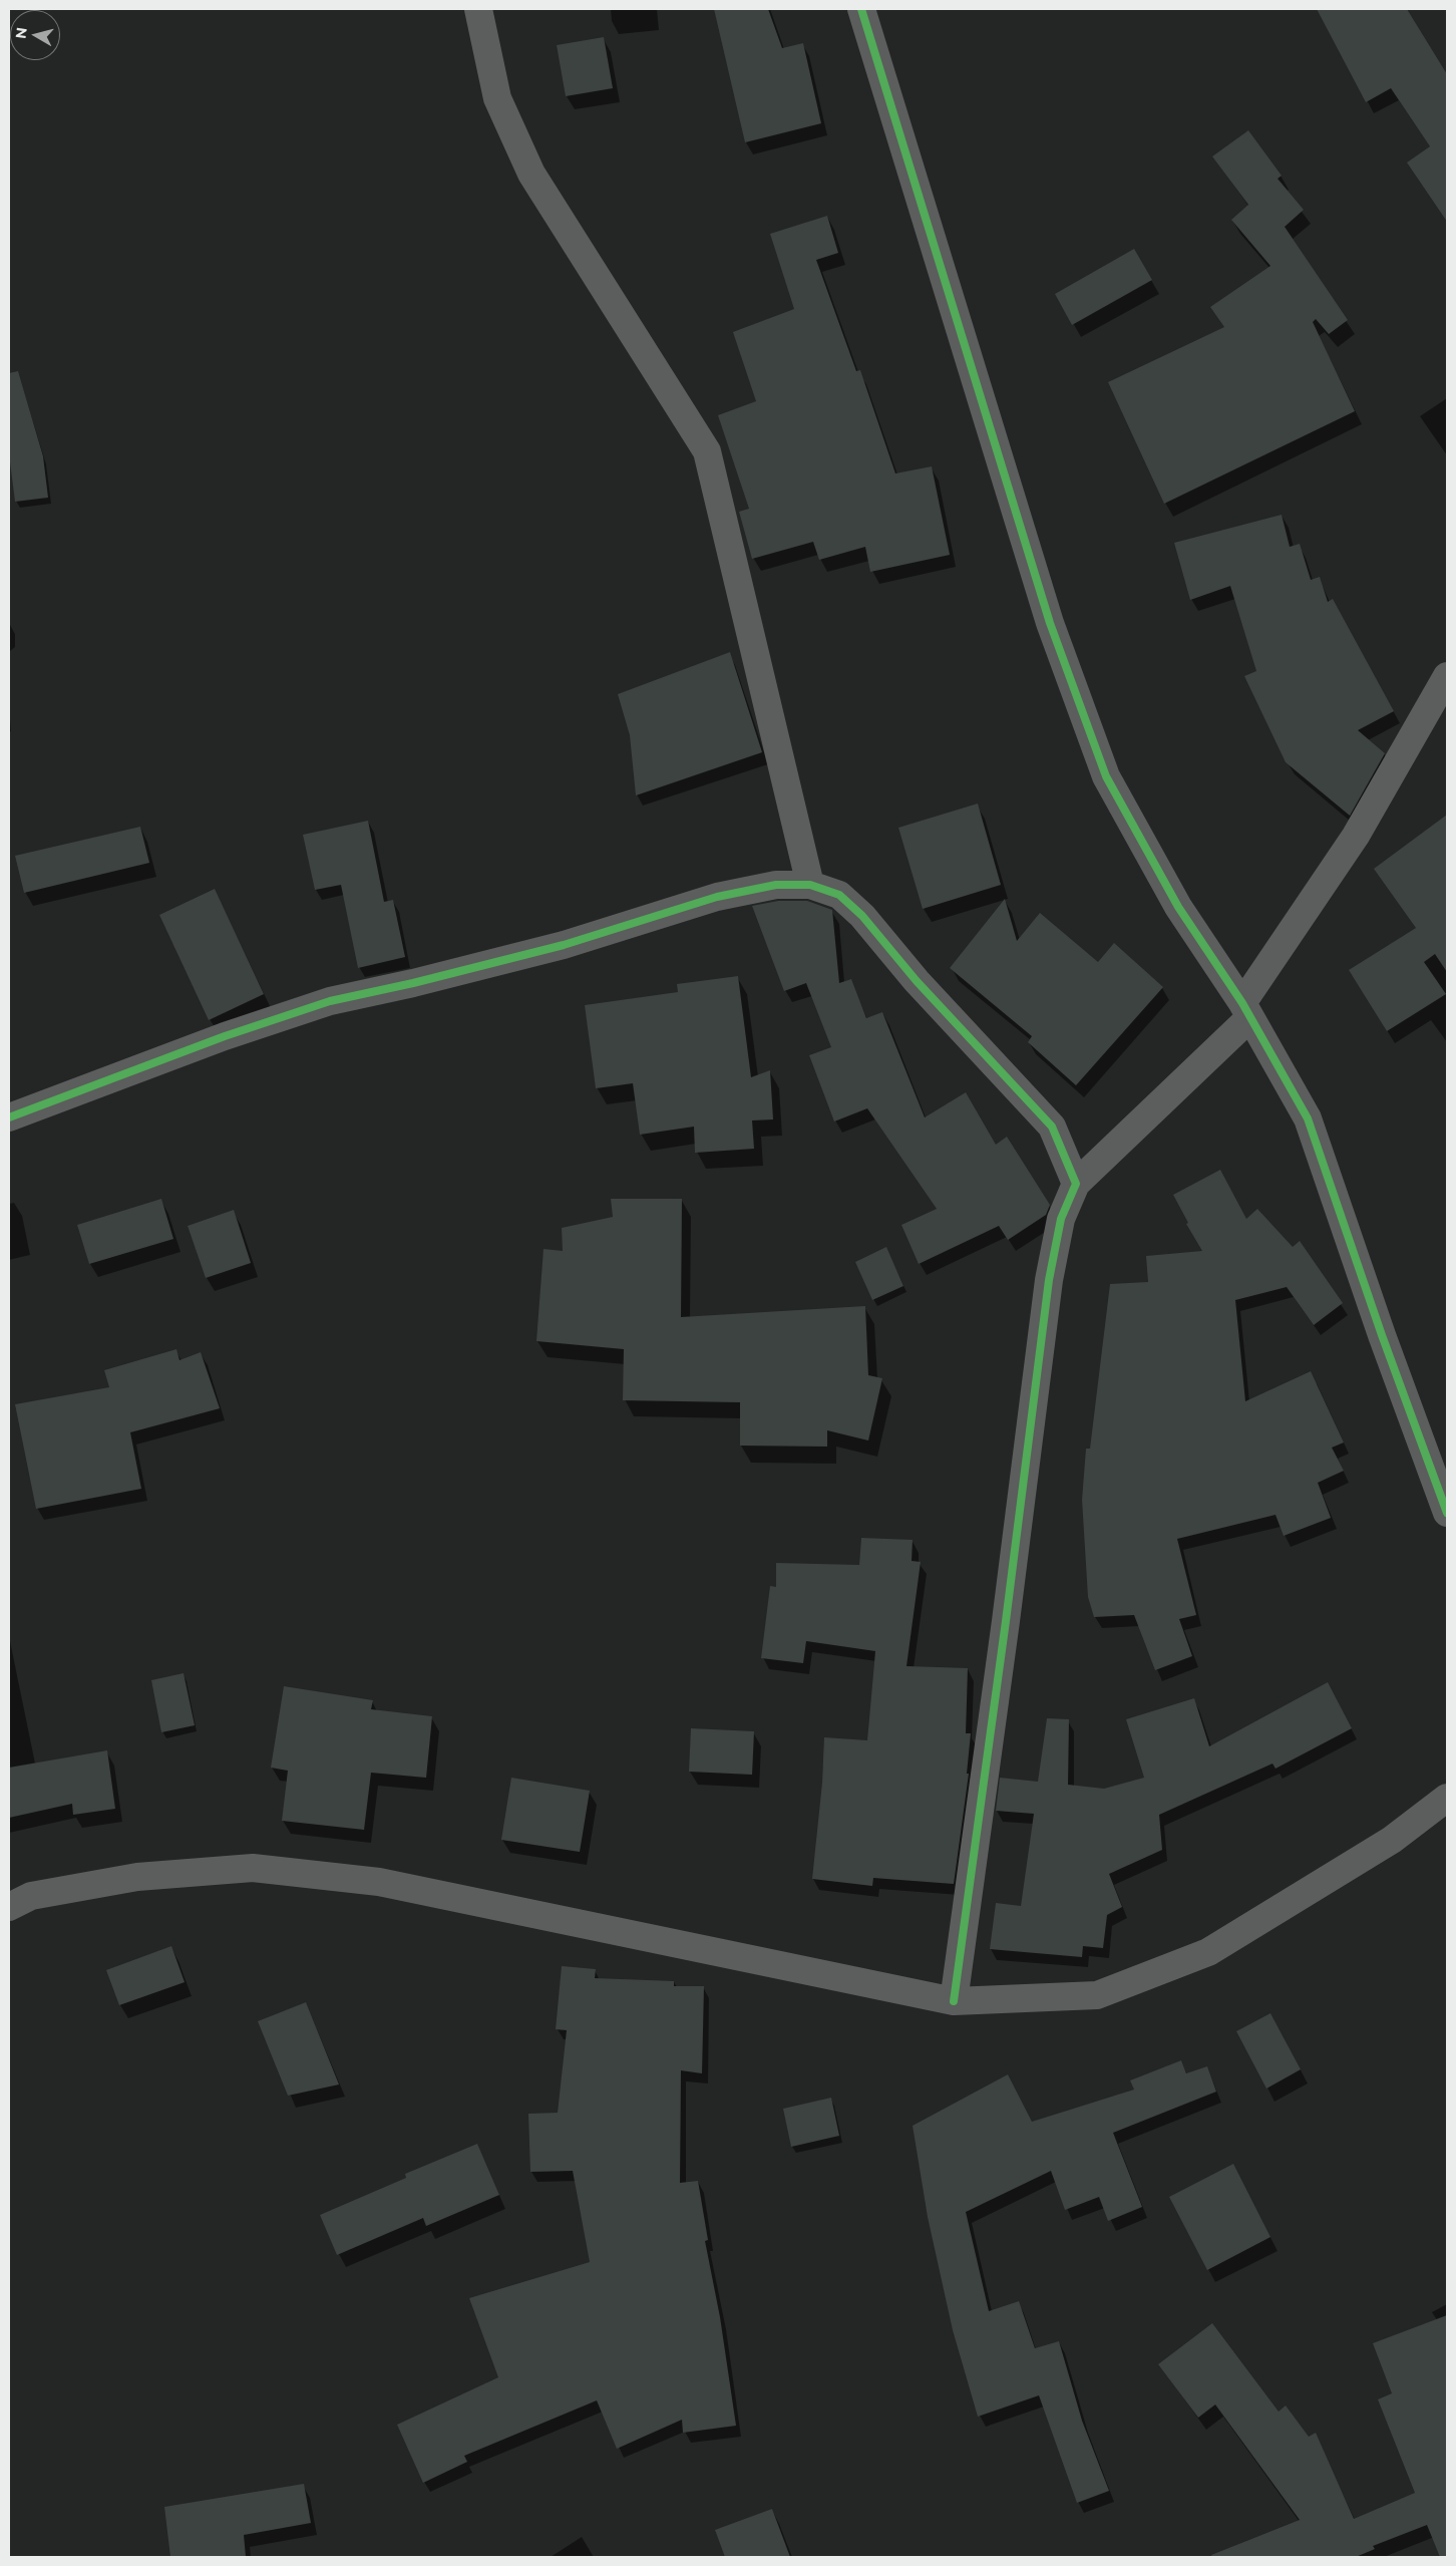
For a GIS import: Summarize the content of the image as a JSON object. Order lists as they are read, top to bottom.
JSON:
{
  "north": "left"
}
